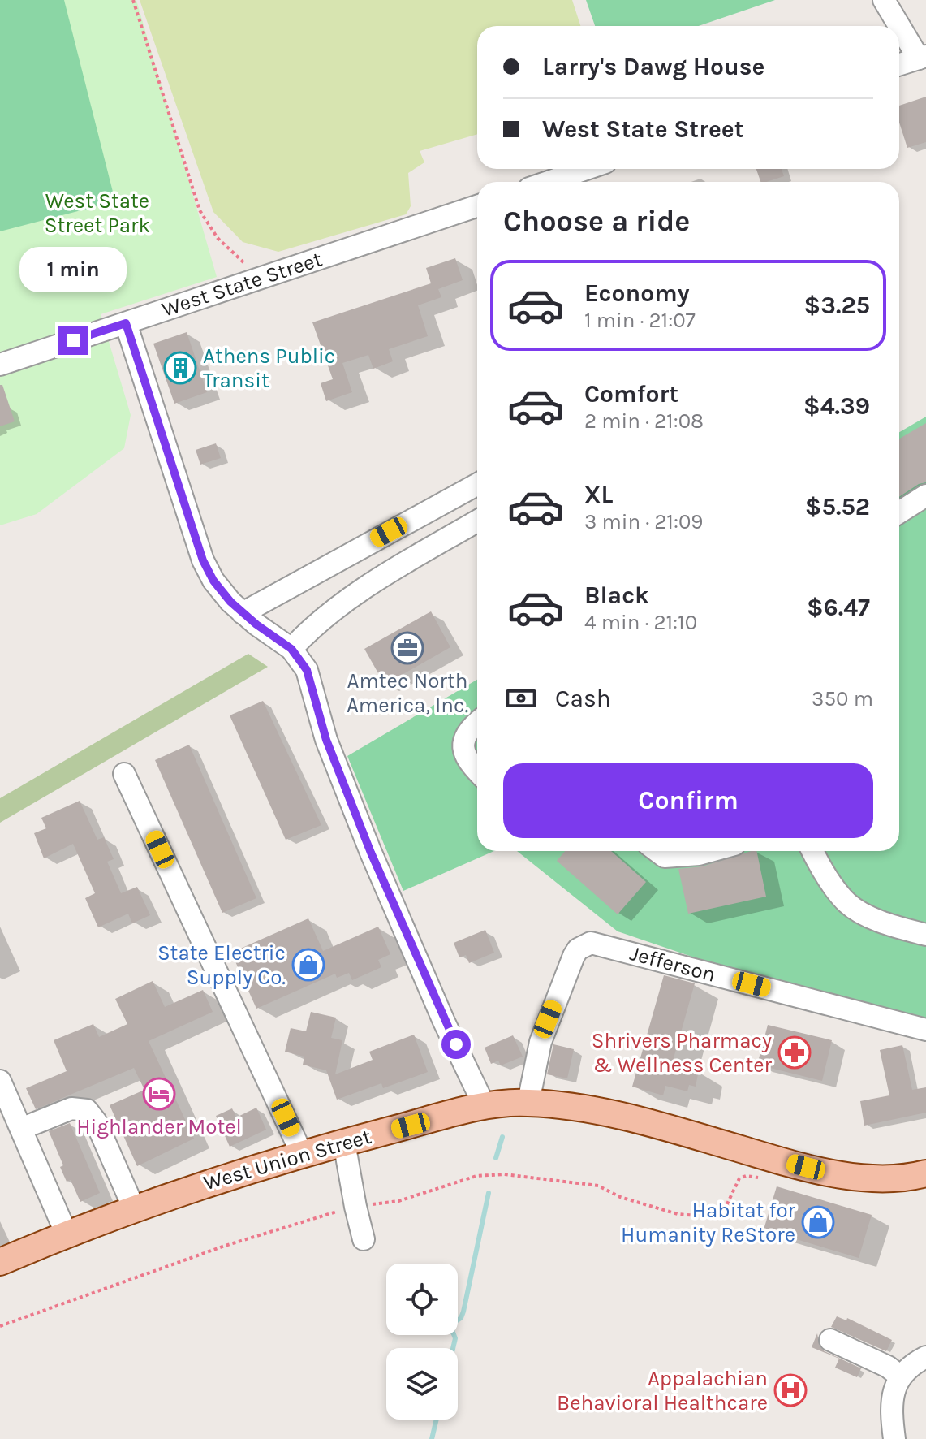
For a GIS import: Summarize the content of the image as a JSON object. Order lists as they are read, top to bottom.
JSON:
{
  "streets": {
    "main road": ["West Union Street"],
    "street": ["West State Street", "Jefferson"]
  },
  "crossings": [
    ["Jefferson", "West Union Street"]
  ],
  "parks": ["West State Street Park"],
  "places": {
    "building": ["Athens Public Transit"],
    "office": ["Amtec North America, Inc."],
    "shop": ["State Electric Supply Co.", "Habitat for Humanity ReStore"],
    "pharmacy": ["Shrivers Pharmacy & Wellness Center"],
    "hotel": ["Highlander Motel"],
    "hospital": ["Appalachian Behavioral Healthcare"]
  },
  "page": {
    "banner": ["Larry's Dawg House", "West State Street"],
    "heading": "Choose a ride",
    "bubble": "1 min",
    "list": [
      {
        "name": "Economy",
        "note": "1 min · 21:07",
        "value": "$3.25"
      },
      {
        "name": "Comfort",
        "note": "2 min · 21:08",
        "value": "$4.39"
      },
      {
        "name": "XL",
        "note": "3 min · 21:09",
        "value": "$5.52"
      },
      {
        "name": "Black",
        "note": "4 min · 21:10",
        "value": "$6.47"
      }
    ],
    "pay": ["Cash", "350 m"],
    "buttons": "Confirm"
  }
}
